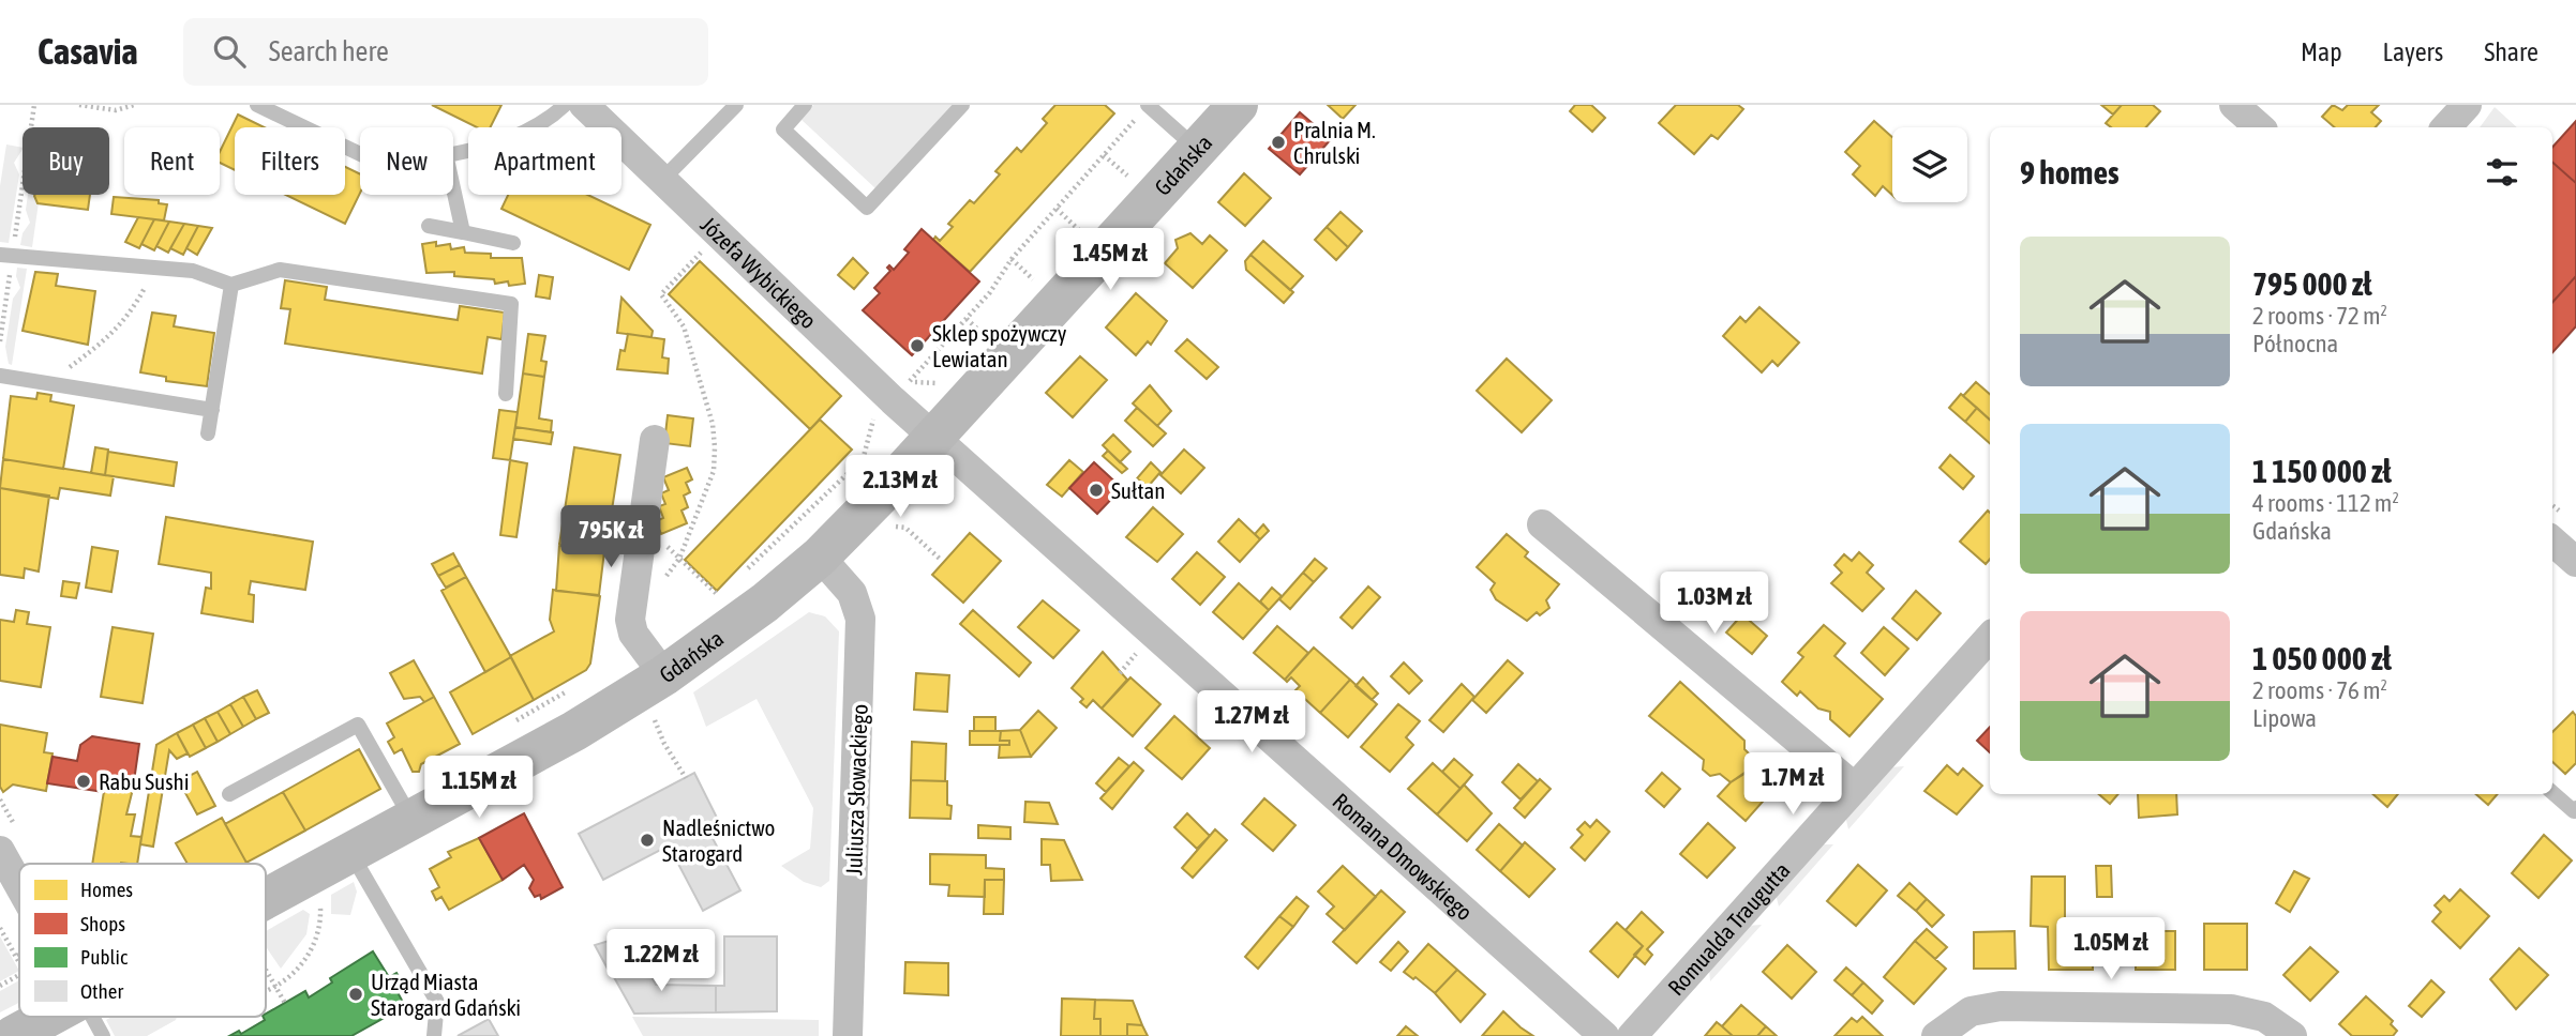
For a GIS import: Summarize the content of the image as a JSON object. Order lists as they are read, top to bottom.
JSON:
{
  "streets": {
    "main road": ["Gdańska"],
    "street": [
      "Józefa Wybickiego",
      "Juliusza Słowackiego",
      "Romana Dmowskiego",
      "Romualda Traugutta"
    ]
  },
  "crossings": [
    ["Gdańska", "Józefa Wybickiego"],
    ["Gdańska", "Juliusza Słowackiego"],
    ["Gdańska", "Romana Dmowskiego"],
    ["Józefa Wybickiego", "Romana Dmowskiego"]
  ],
  "places": [
    "Pralnia M. Chrulski",
    "Sklep spożywczy Lewiatan",
    "Sułtan",
    "Rabu Sushi",
    "Nadleśnictwo Starogard",
    "Urząd Miasta Starogard Gdański"
  ],
  "legend": [
    "Homes",
    "Shops",
    "Public",
    "Other"
  ],
  "page": {
    "header": "Casavia",
    "search": "Search here",
    "nav": ["Map", "Layers", "Share"],
    "chip": [
      "Buy",
      "Rent",
      "Filters",
      "New",
      "Apartment"
    ],
    "heading": "9 homes",
    "list": [
      {
        "name": "795 000 zł",
        "note": "2 rooms · 72 m² · Północna"
      },
      {
        "name": "1 150 000 zł",
        "note": "4 rooms · 112 m² · Gdańska"
      },
      {
        "name": "1 050 000 zł",
        "note": "2 rooms · 76 m² · Lipowa"
      }
    ],
    "price": [
      "1.45M zł",
      "2.13M zł",
      "795K zł",
      "1.03M zł",
      "1.27M zł",
      "1.7M zł",
      "1.15M zł",
      "1.05M zł",
      "1.22M zł"
    ]
  }
}
